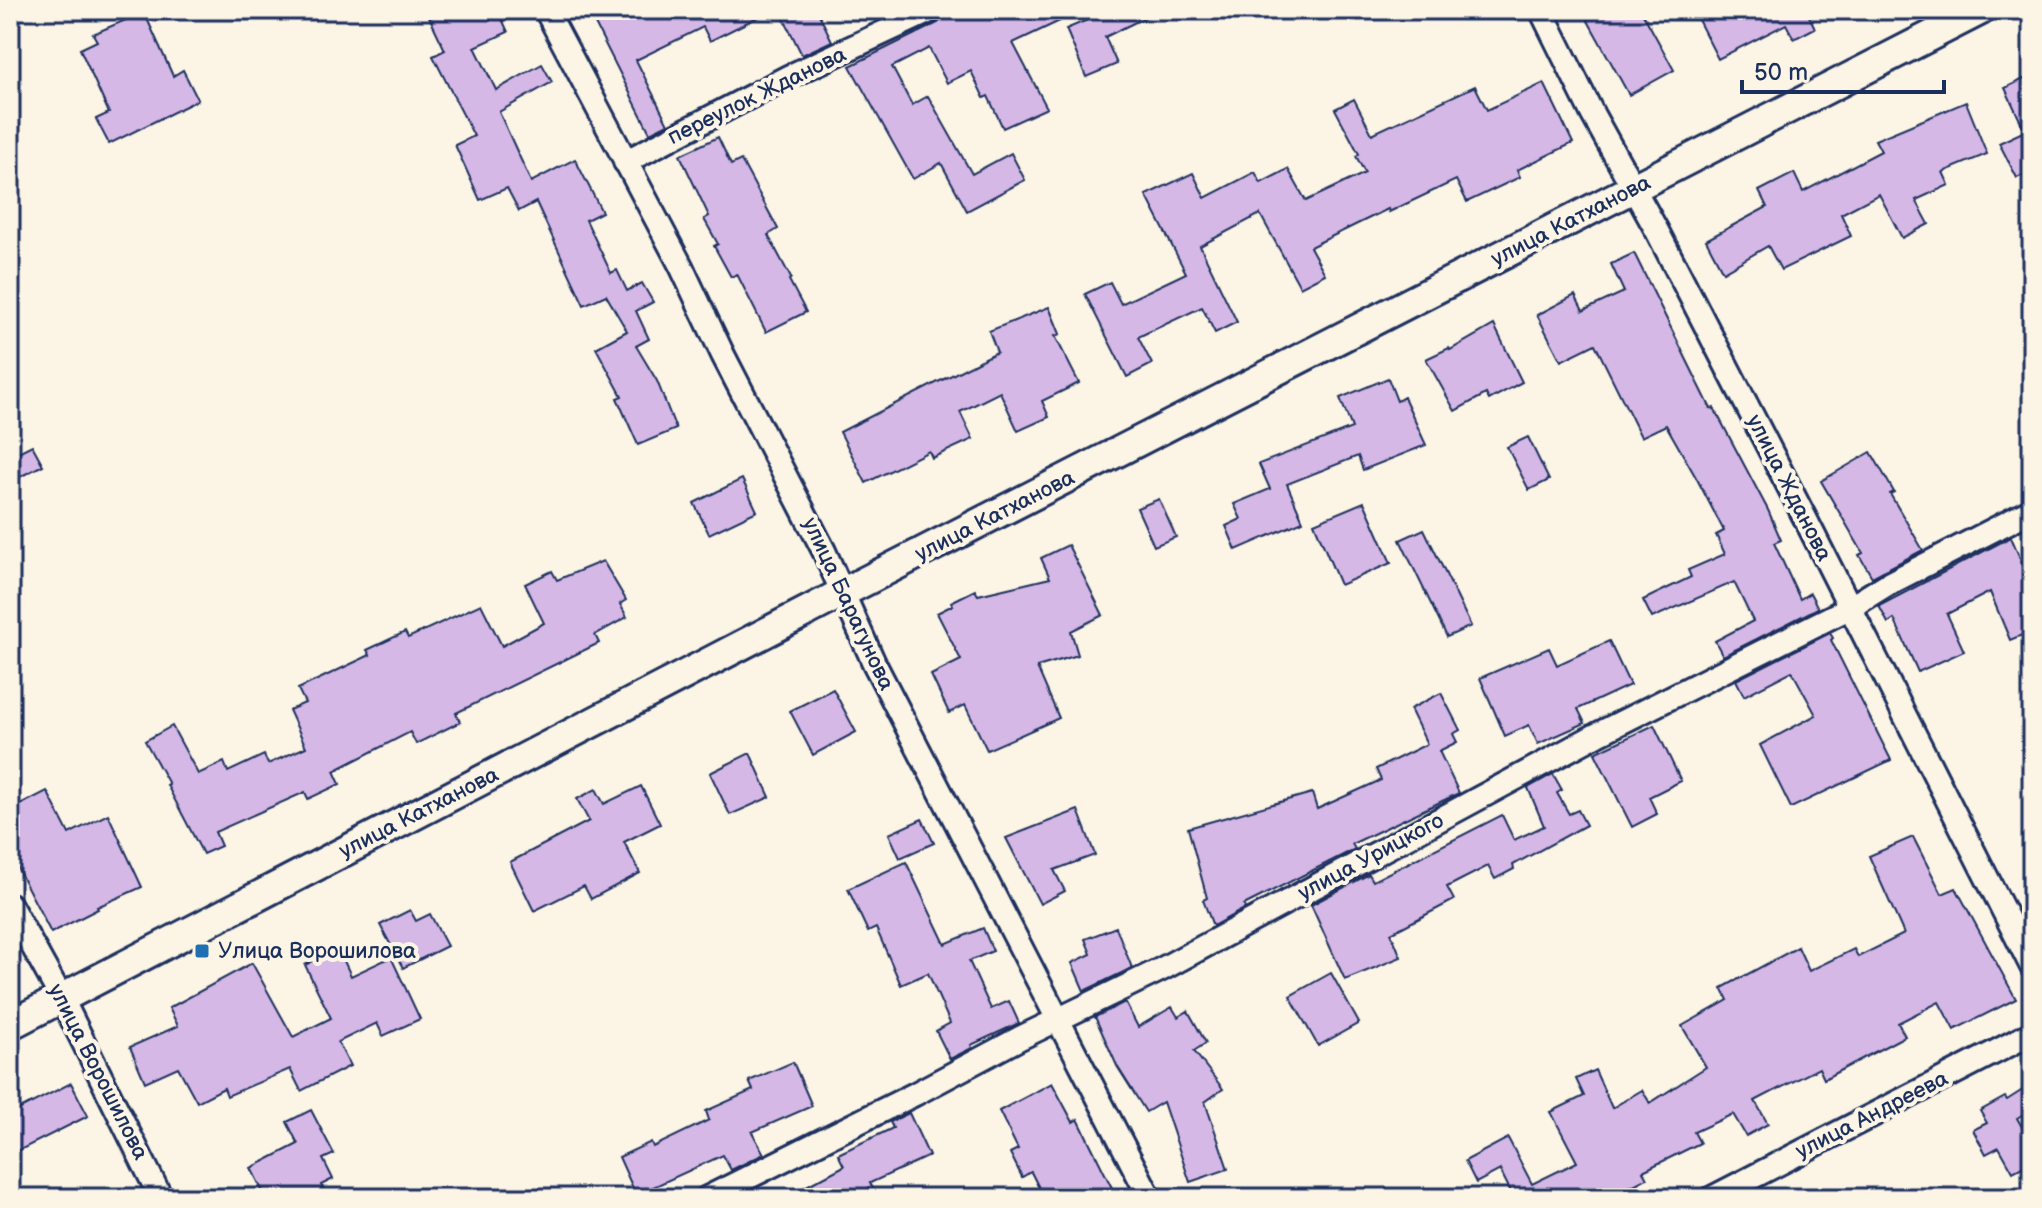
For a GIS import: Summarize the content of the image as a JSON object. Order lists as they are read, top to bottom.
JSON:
{
  "streets": {
    "street": [
      "переулок Жданова",
      "улица Катханова",
      "улица Жданова",
      "улица Барагунова",
      "улица Урицкого",
      "улица Ворошилова",
      "улица Андреева"
    ]
  },
  "crossings": [
    ["переулок Жданова", "улица Барагунова"],
    ["улица Катханова", "улица Жданова"],
    ["улица Катханова", "улица Барагунова"],
    ["улица Катханова", "улица Ворошилова"],
    ["улица Жданова", "улица Урицкого"],
    ["улица Барагунова", "улица Урицкого"]
  ],
  "places": {
    "transit": ["Улица Ворошилова"]
  },
  "scale_bar": "50 m"
}
